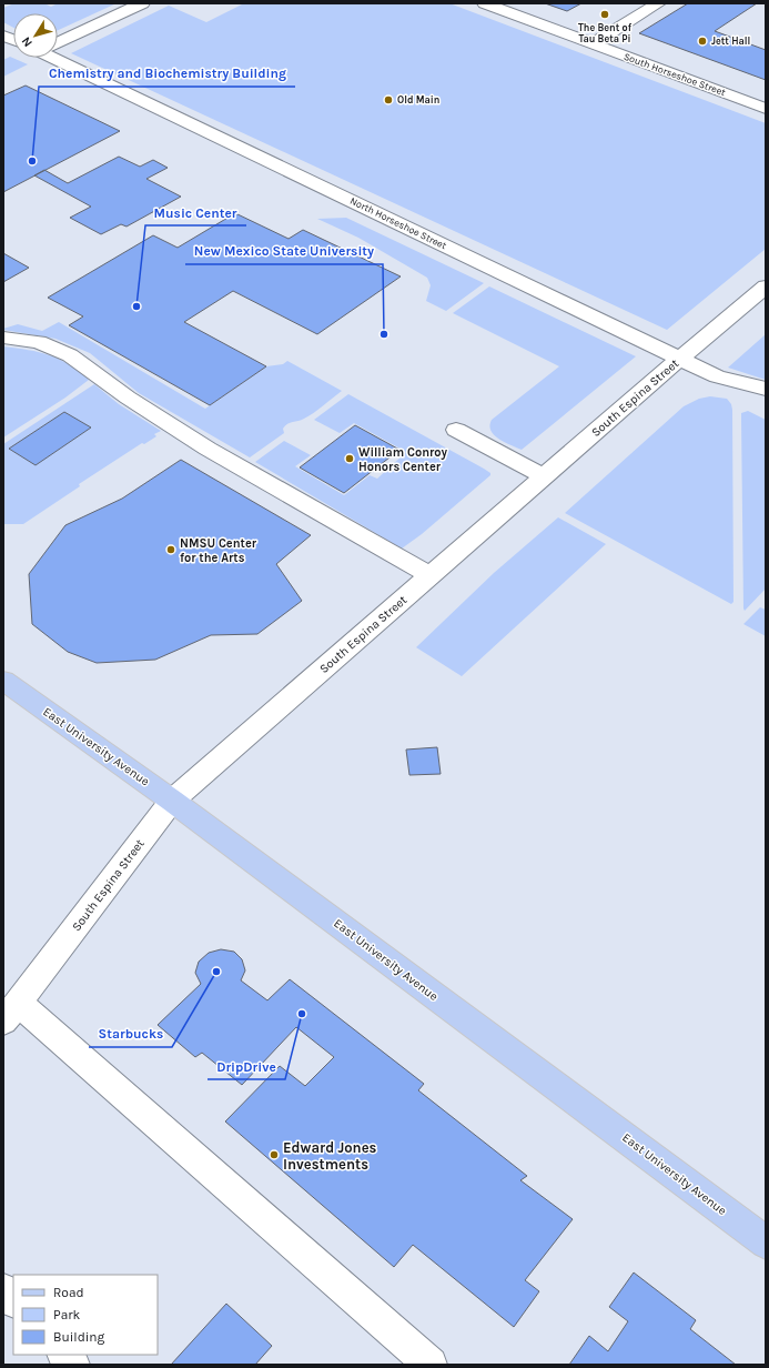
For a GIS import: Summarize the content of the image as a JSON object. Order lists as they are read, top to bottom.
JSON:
{
  "streets": {
    "main road": ["East University Avenue"],
    "street": ["South Horseshoe Street", "North Horseshoe Street", "South Espina Street"]
  },
  "crossings": [
    ["North Horseshoe Street", "South Espina Street"],
    ["South Espina Street", "East University Avenue"]
  ],
  "places": [
    "The Bent of Tau Beta Pi",
    "Jett Hall",
    "Old Main",
    "Chemistry and Biochemistry Building",
    "Music Center",
    "New Mexico State University",
    "William Conroy Honors Center",
    "NMSU Center for the Arts",
    "Starbucks",
    "DripDrive",
    "Edward Jones Investments"
  ],
  "legend": ["Road", "Park", "Building"],
  "north": "bottom left"
}
